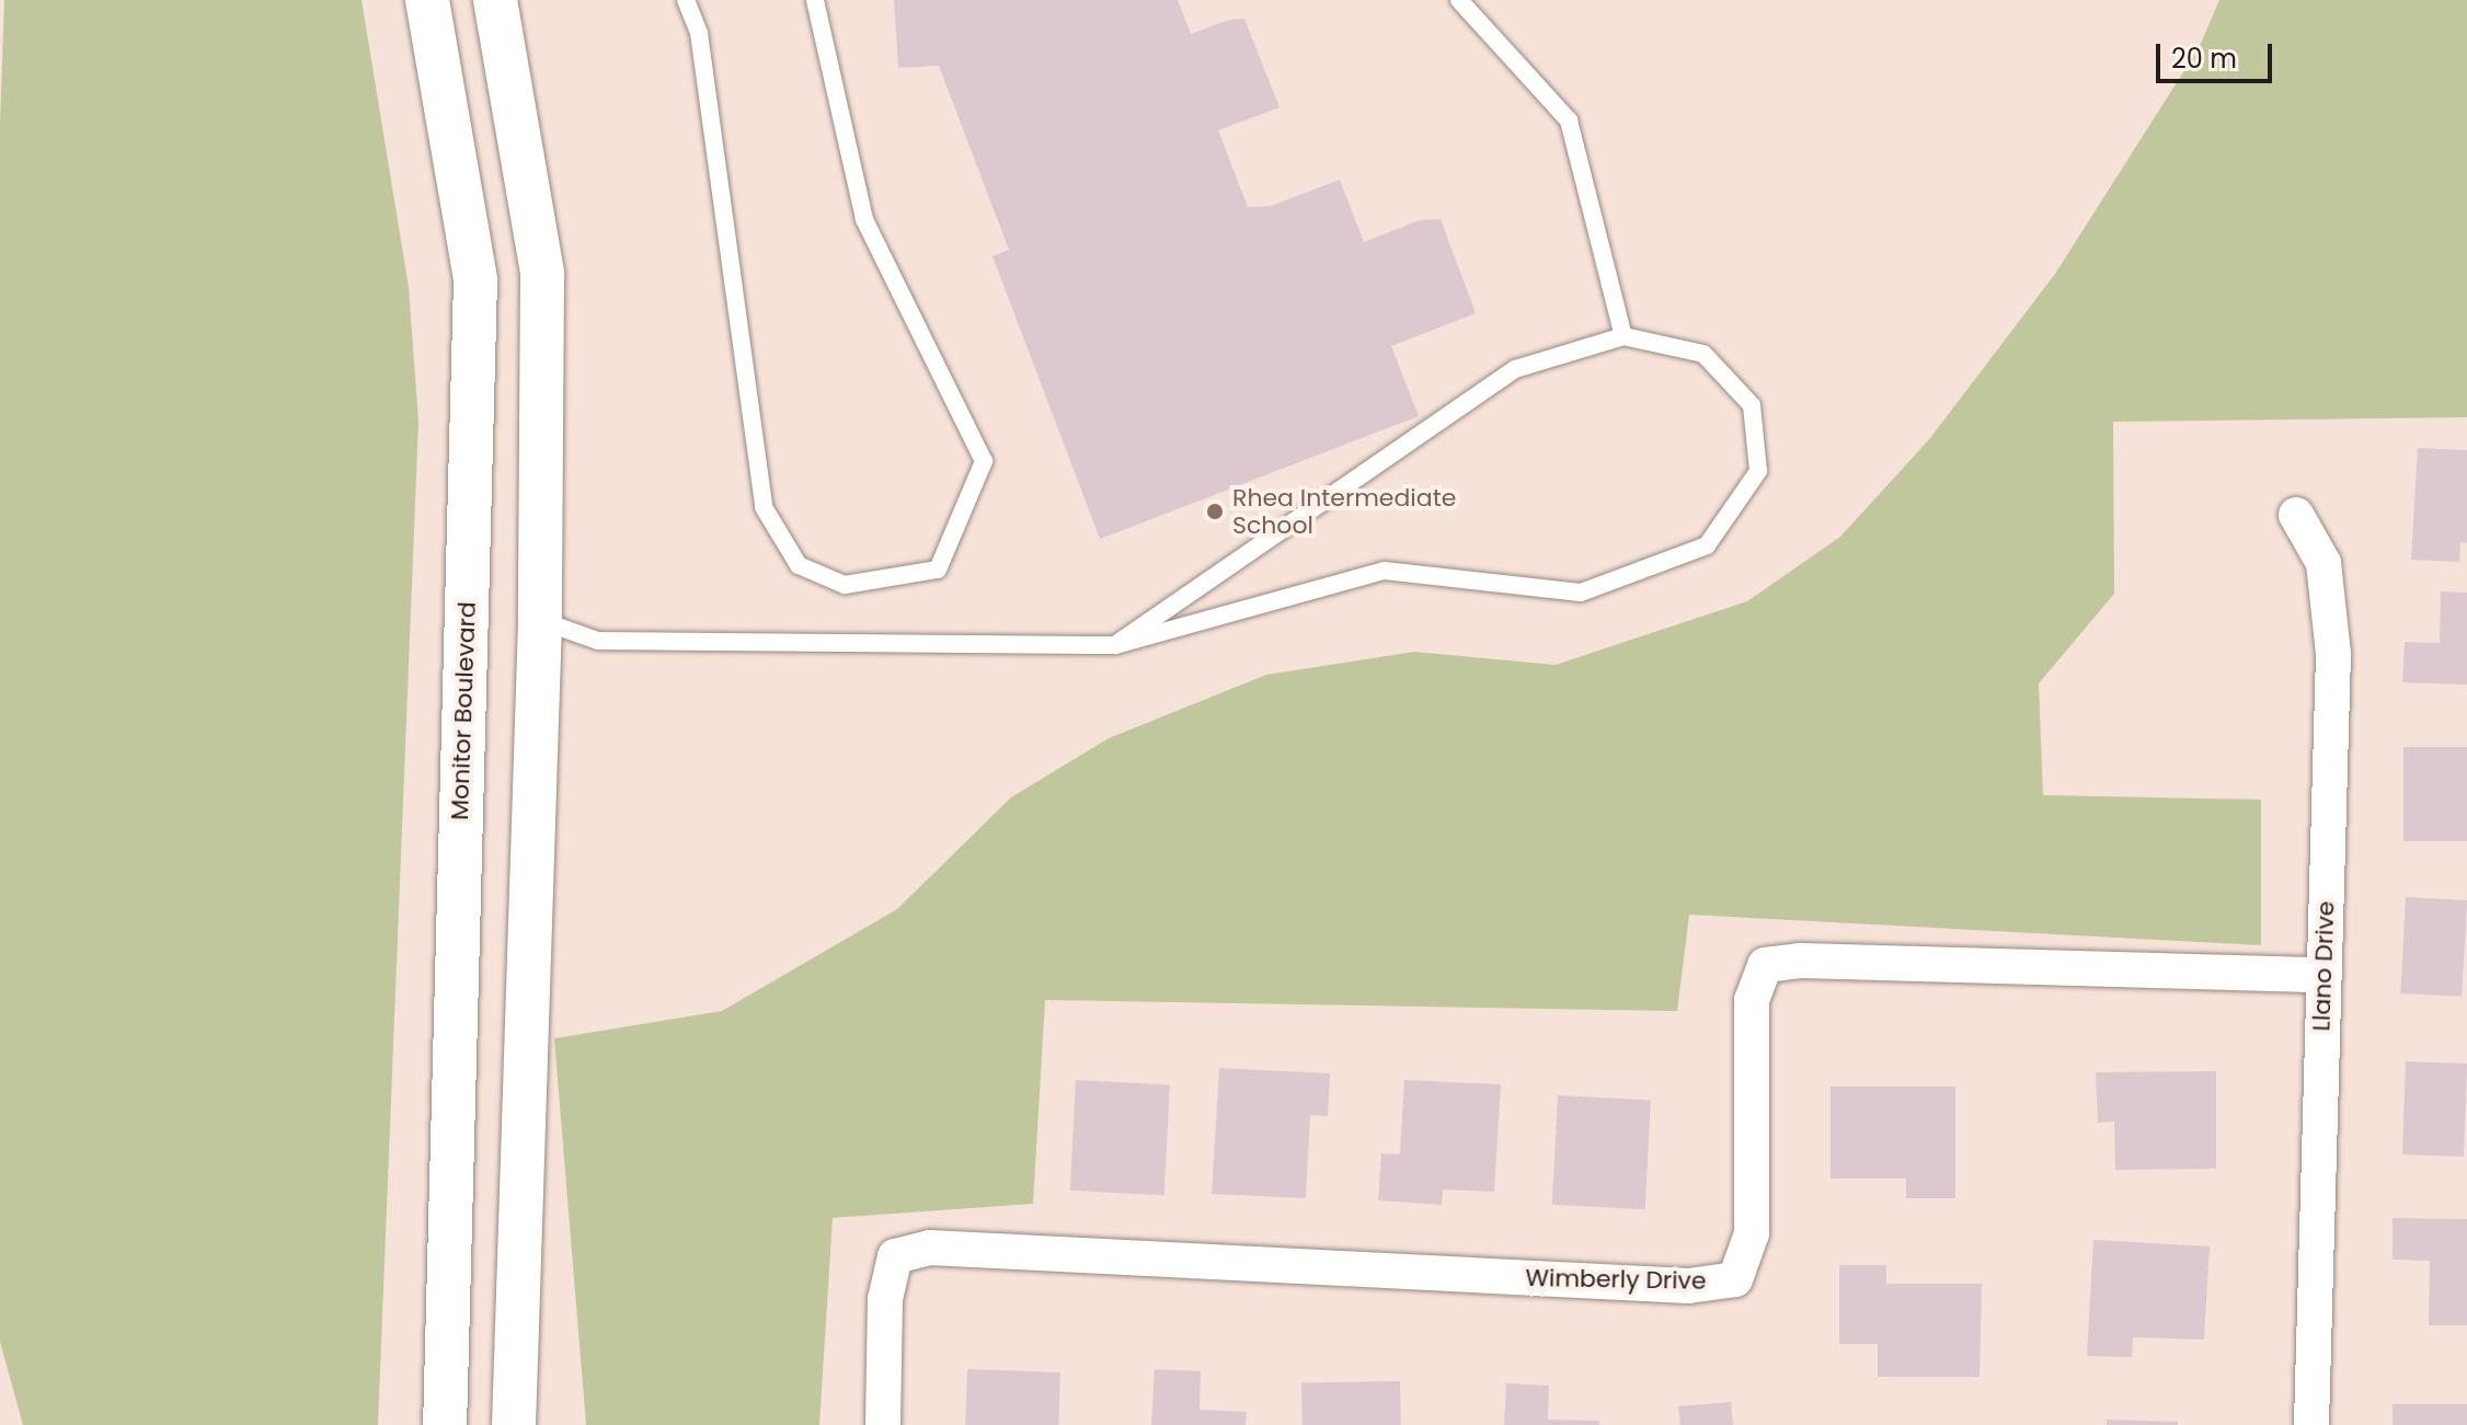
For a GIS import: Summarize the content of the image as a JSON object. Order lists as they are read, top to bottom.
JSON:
{
  "streets": {
    "street": ["Monitor Boulevard", "Llano Drive", "Wimberly Drive"]
  },
  "crossings": [
    ["Llano Drive", "Wimberly Drive"]
  ],
  "places": ["Rhea Intermediate School"],
  "scale_bar": "20 m"
}
